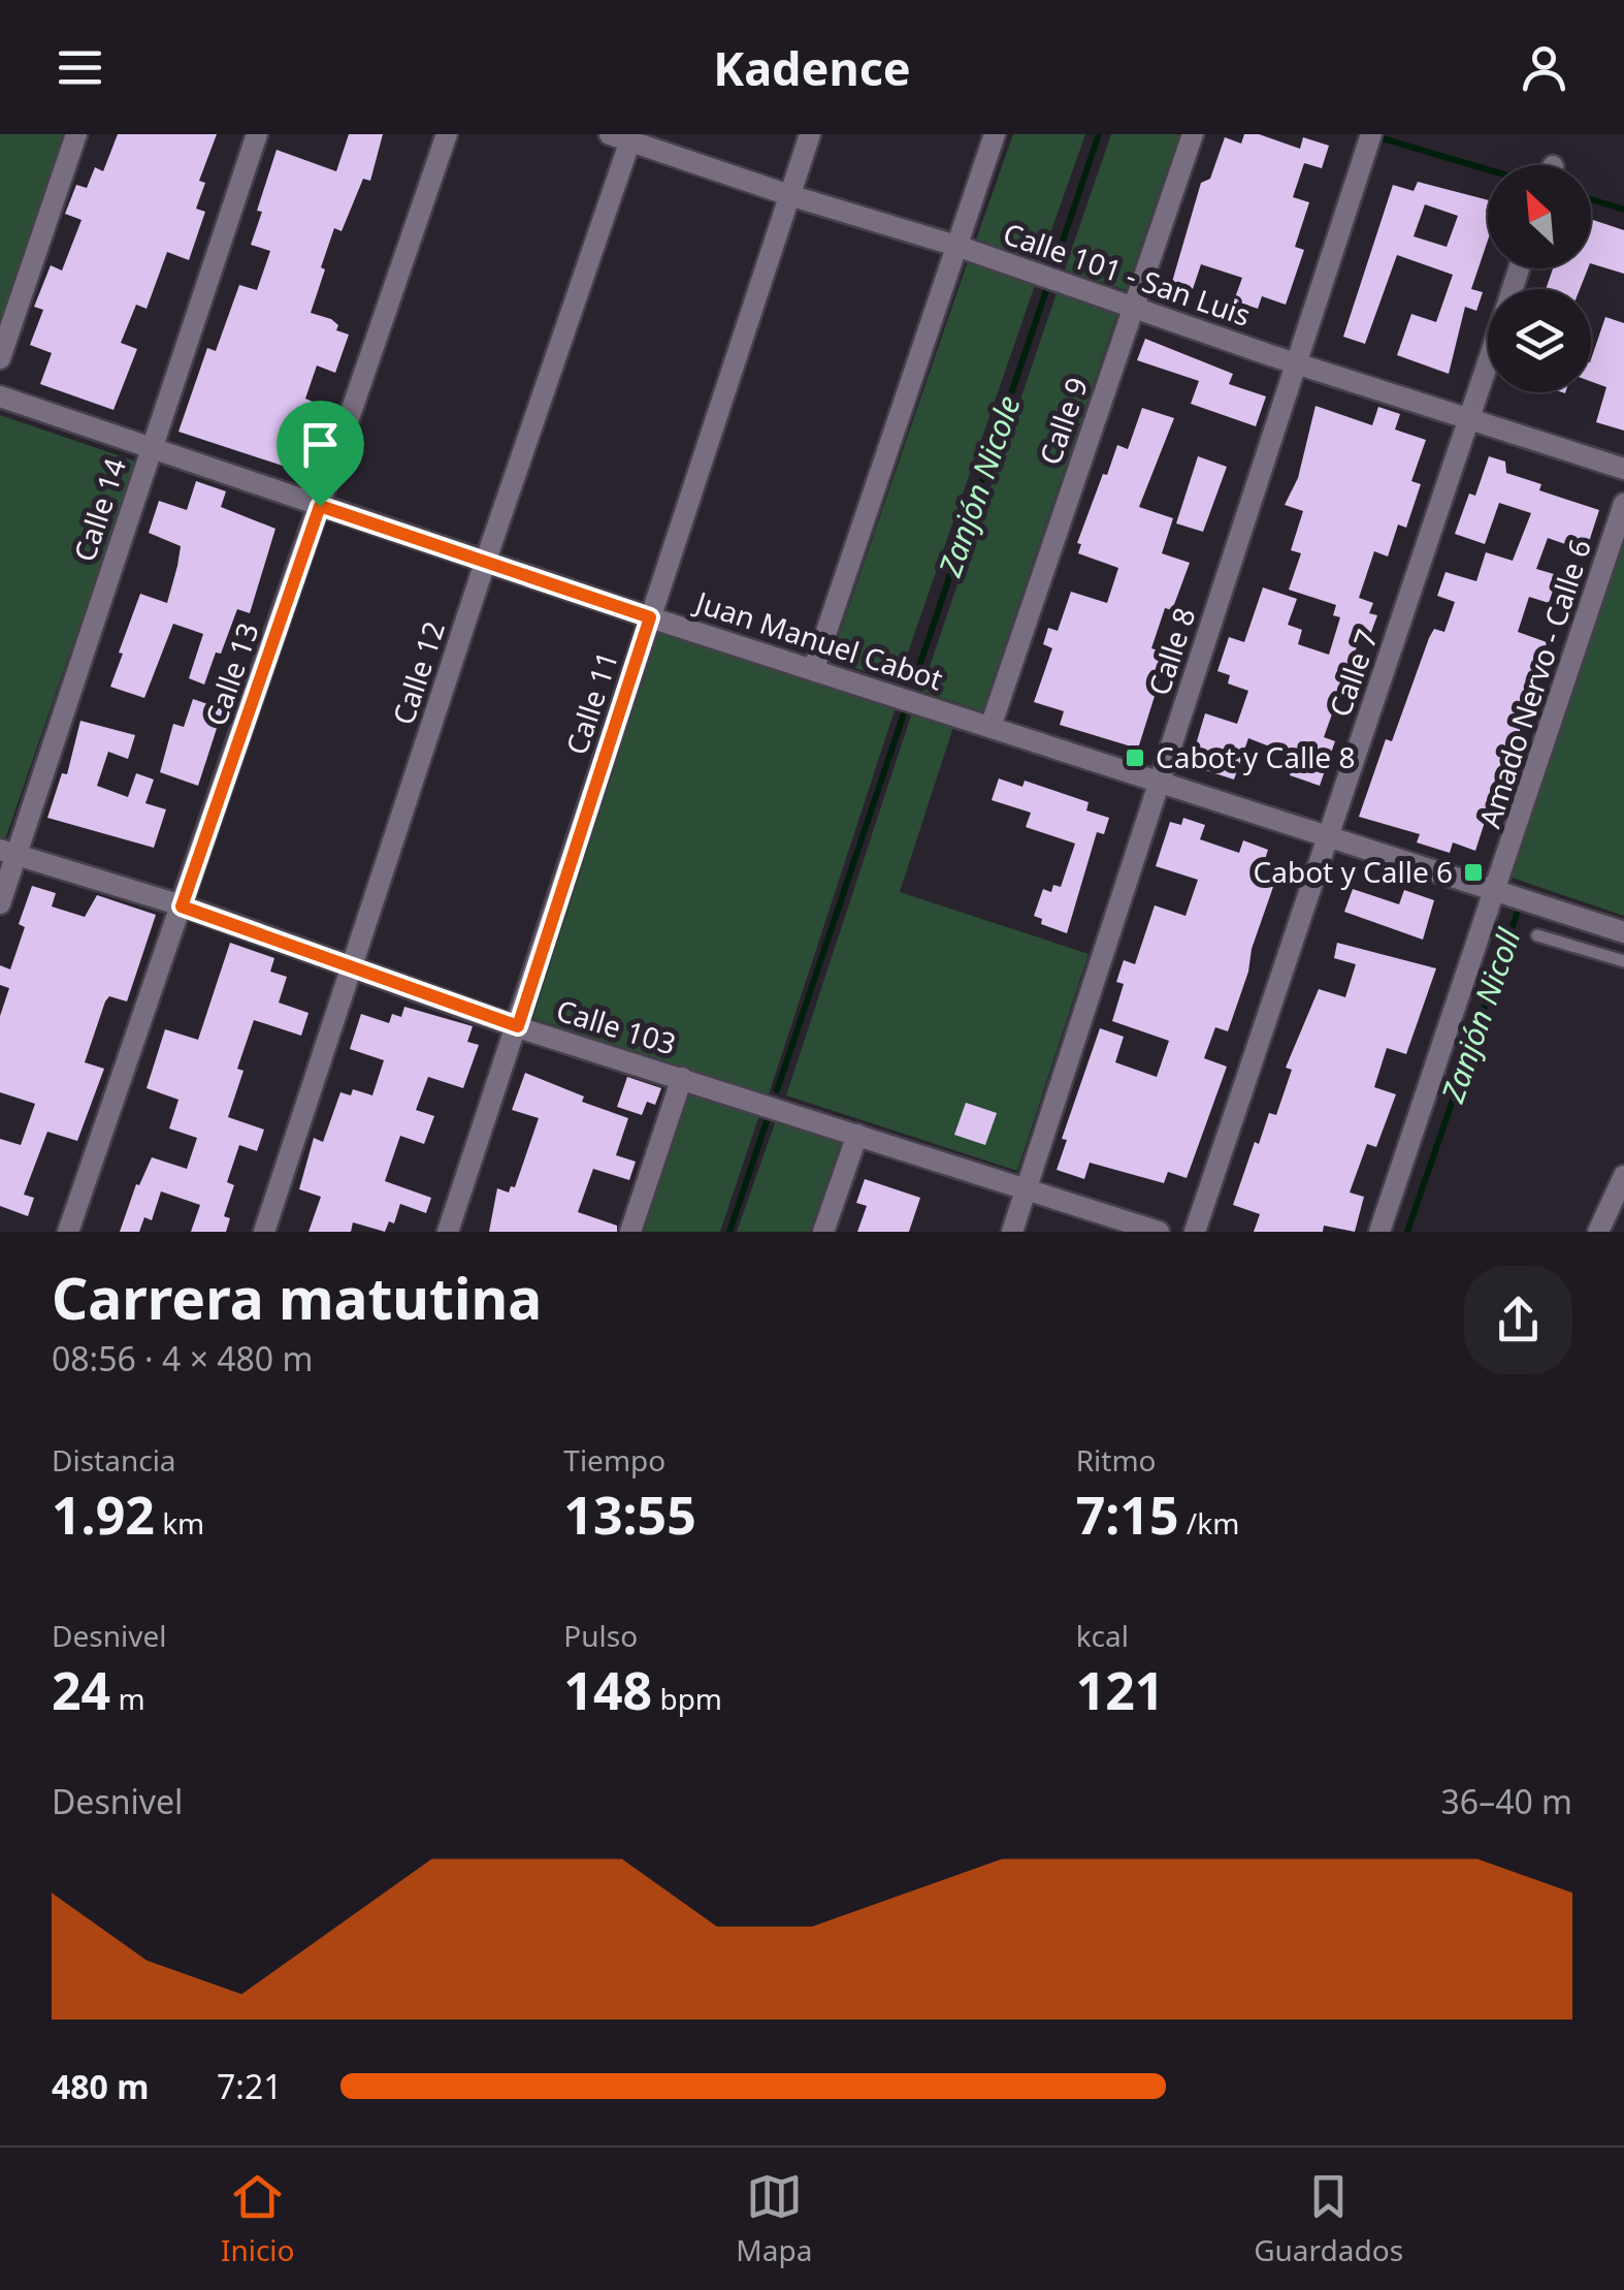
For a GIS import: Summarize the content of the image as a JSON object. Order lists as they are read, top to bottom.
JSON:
{
  "streets": {
    "street": [
      "Calle 101 - San Luis",
      "Calle 9",
      "Calle 14",
      "Juan Manuel Cabot",
      "Calle 8",
      "Calle 12",
      "Calle 7",
      "Calle 13",
      "Amado Nervo - Calle 6",
      "Calle 11",
      "Calle 103"
    ]
  },
  "crossings": [
    ["Calle 101 - San Luis", "Calle 9"],
    ["Calle 101 - San Luis", "Calle 8"],
    ["Calle 101 - San Luis", "Calle 12"],
    ["Calle 101 - San Luis", "Calle 7"],
    ["Calle 101 - San Luis", "Calle 11"],
    ["Calle 9", "Juan Manuel Cabot"],
    ["Calle 14", "Juan Manuel Cabot"],
    ["Calle 14", "Calle 103"],
    ["Juan Manuel Cabot", "Calle 8"],
    ["Juan Manuel Cabot", "Calle 12"],
    ["Juan Manuel Cabot", "Calle 7"],
    ["Juan Manuel Cabot", "Calle 13"],
    ["Juan Manuel Cabot", "Amado Nervo - Calle 6"],
    ["Juan Manuel Cabot", "Calle 11"],
    ["Calle 8", "Calle 103"],
    ["Calle 12", "Calle 103"],
    ["Calle 13", "Calle 103"],
    ["Calle 11", "Calle 103"]
  ],
  "water": ["Zanjón Nicole", "Zanjón Nicoll"],
  "places": {
    "transit": ["Cabot y Calle 8", "Cabot y Calle 6"]
  },
  "north": "top left",
  "page": {
    "header": "Kadence",
    "heading": ["Carrera matutina", "08:56 · 4 × 480 m"],
    "stats": [
      ["Distancia", "1.92 km"],
      ["Tiempo", "13:55"],
      ["Ritmo", "7:15 /km"],
      ["Desnivel", "24 m"],
      ["Pulso", "148 bpm"],
      ["kcal", "121"]
    ],
    "chart": ["Desnivel", "36–40 m"],
    "list": [
      {
        "name": "480 m",
        "note": "7:21"
      }
    ],
    "tabs": ["Inicio", "Mapa", "Guardados"]
  }
}
